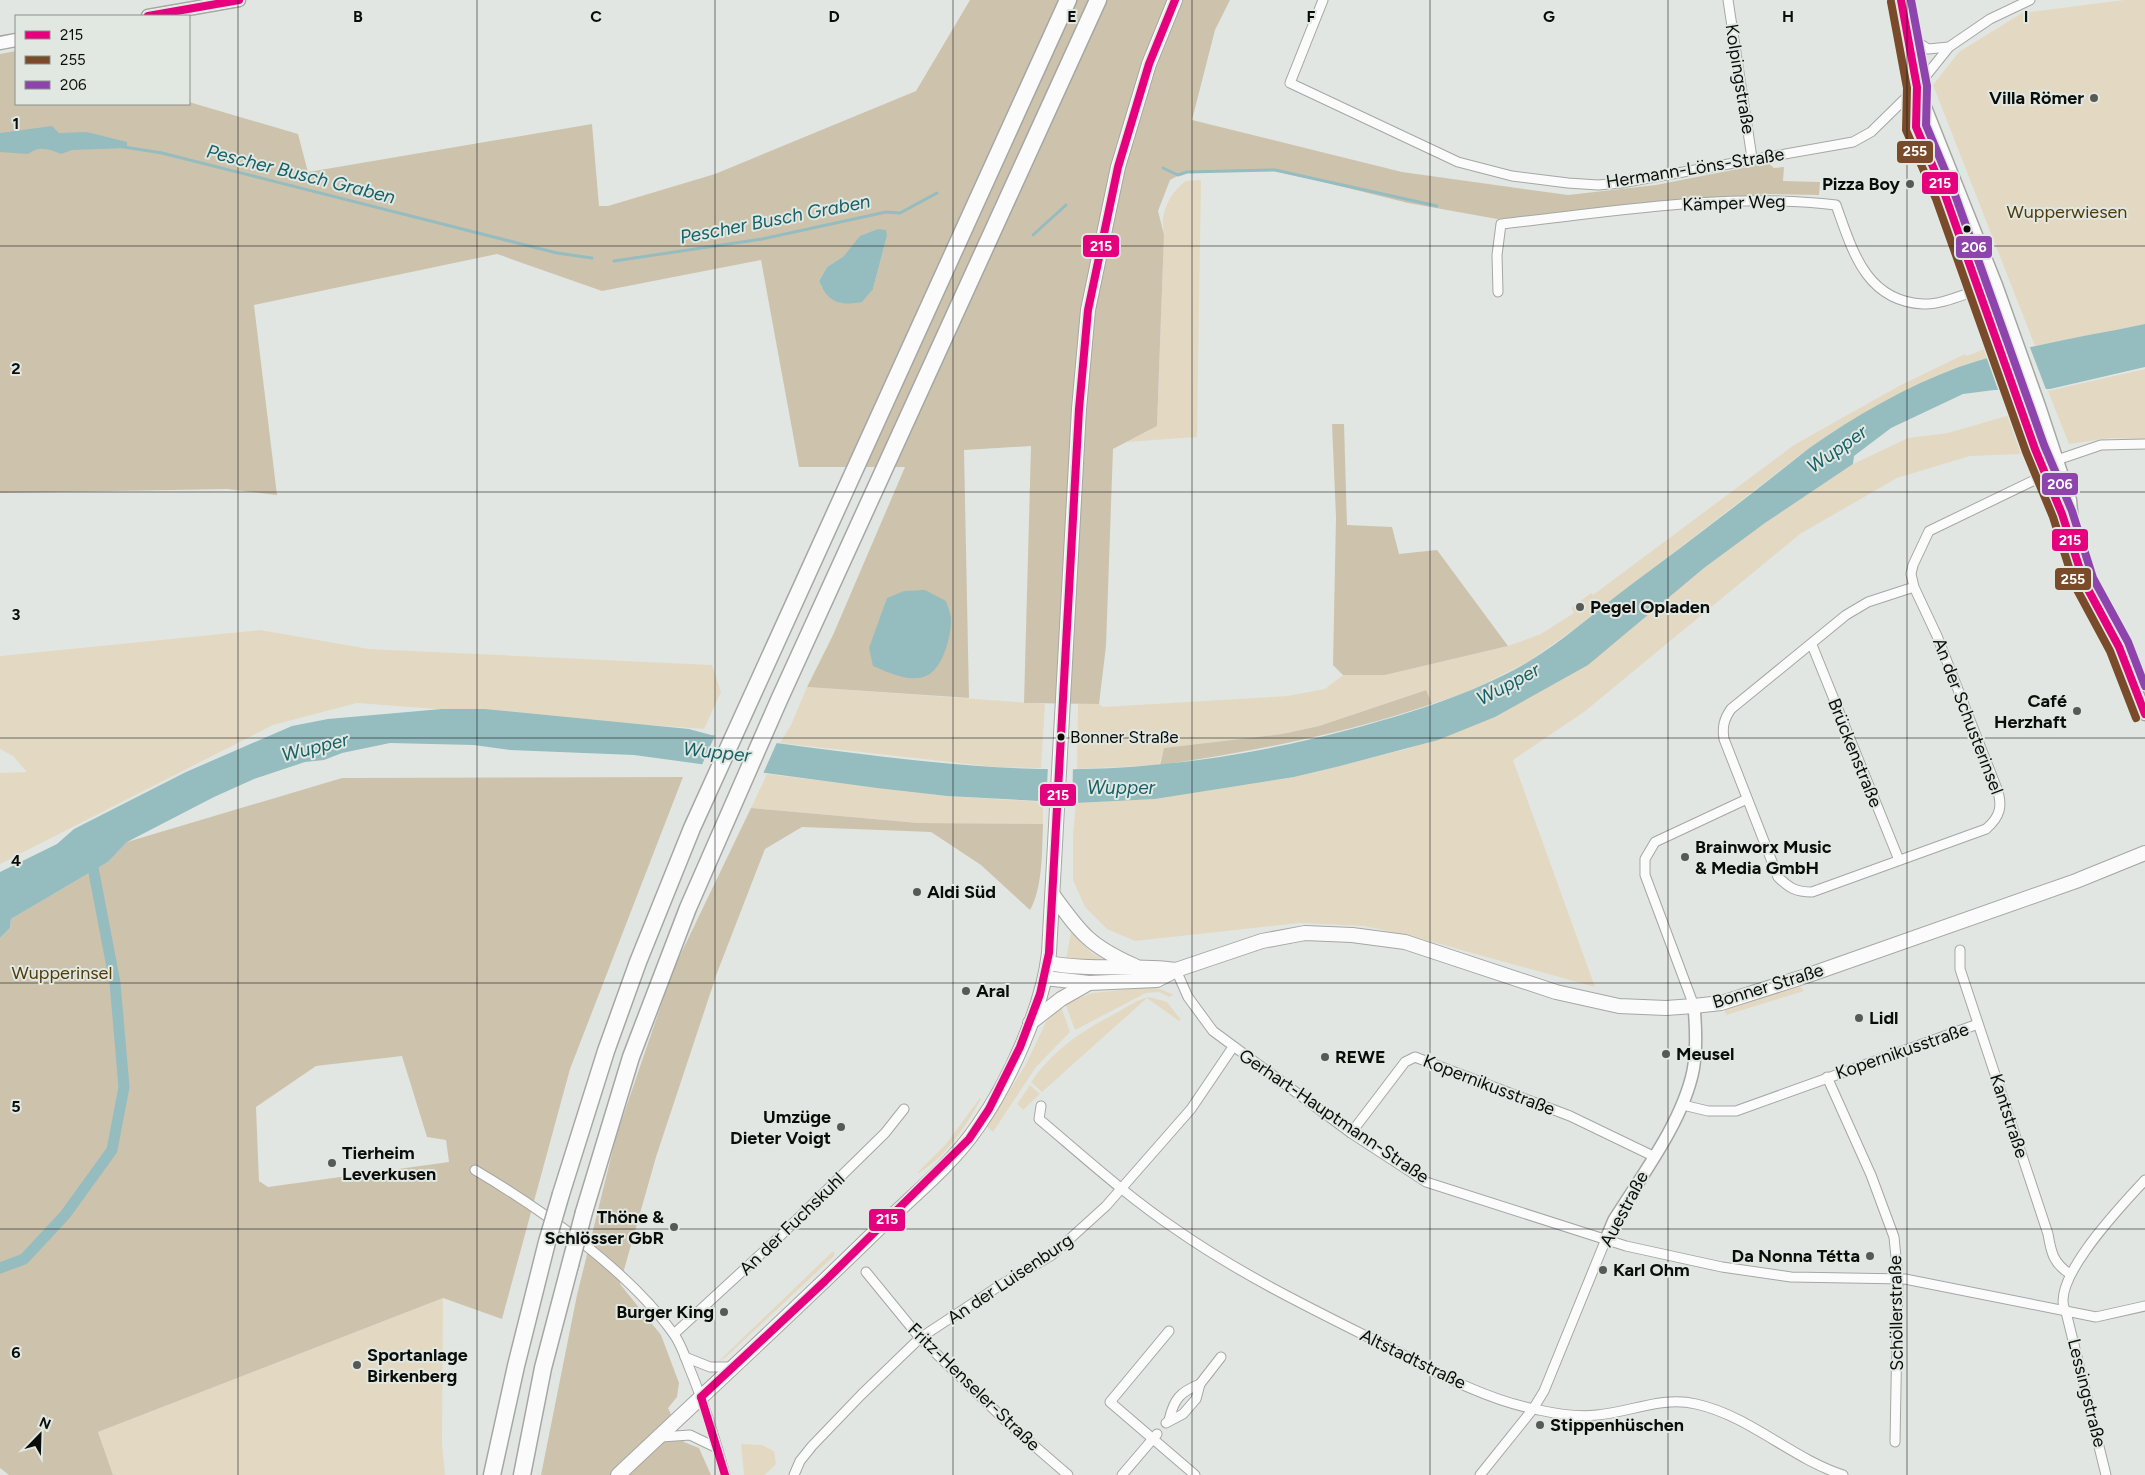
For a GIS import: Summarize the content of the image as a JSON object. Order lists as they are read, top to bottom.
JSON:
{
  "streets": {
    "main road": ["Bonner Straße"],
    "street": [
      "Kolpingstraße",
      "Hermann-Löns-Straße",
      "Kämper Weg",
      "An der Schusterinsel",
      "Brückenstraße",
      "Kopernikusstraße",
      "Gerhart-Hauptmann-Straße",
      "Kantstraße",
      "Auestraße",
      "An der Fuchskuhl",
      "An der Luisenburg",
      "Schöllerstraße",
      "Altstadtstraße",
      "Fritz-Henseler-Straße",
      "Lessingstraße"
    ]
  },
  "crossings": [
    ["Kolpingstraße", "Hermann-Löns-Straße"],
    ["An der Schusterinsel", "Brückenstraße"],
    ["Bonner Straße", "Gerhart-Hauptmann-Straße"],
    ["Bonner Straße", "Auestraße"],
    ["Kopernikusstraße", "Gerhart-Hauptmann-Straße"],
    ["Kopernikusstraße", "Kantstraße"],
    ["Kopernikusstraße", "Auestraße"],
    ["Kopernikusstraße", "Schöllerstraße"],
    ["Gerhart-Hauptmann-Straße", "Auestraße"],
    ["Gerhart-Hauptmann-Straße", "An der Luisenburg"],
    ["Gerhart-Hauptmann-Straße", "Schöllerstraße"],
    ["Gerhart-Hauptmann-Straße", "Lessingstraße"],
    ["Kantstraße", "Lessingstraße"],
    ["Auestraße", "Altstadtstraße"],
    ["An der Luisenburg", "Altstadtstraße"],
    ["An der Luisenburg", "Fritz-Henseler-Straße"]
  ],
  "water": ["Pescher Busch Graben", "Wupper"],
  "parks": ["Wupperwiesen", "Wupperinsel"],
  "places": [
    "Villa Römer",
    "Pizza Boy",
    "Pegel Opladen",
    "Café Herzhaft",
    "Bonner Straße",
    "Brainworx Music & Media GmbH",
    "Aldi Süd",
    "Aral",
    "Lidl",
    "Meusel",
    "REWE",
    "Umzüge Dieter Voigt",
    "Tierheim Leverkusen",
    "Thöne & Schlösser GbR",
    "Da Nonna Tétta",
    "Karl Ohm",
    "Burger King",
    "Sportanlage Birkenberg",
    "Stippenhüschen"
  ],
  "lines": ["transit line 215", "transit line 206", "transit line 255"],
  "legend": ["215", "255", "206"],
  "north": "top right",
  "grid": {
    "columns": [
      "B",
      "C",
      "D",
      "E",
      "F",
      "G",
      "H",
      "I"
    ],
    "rows": [
      "1",
      "2",
      "3",
      "4",
      "5",
      "6"
    ]
  }
}
